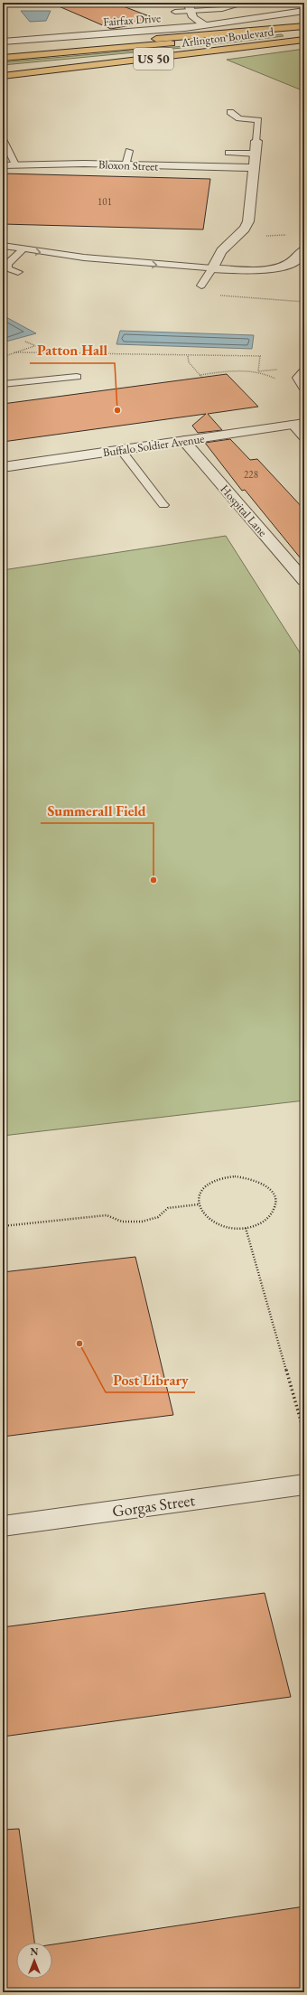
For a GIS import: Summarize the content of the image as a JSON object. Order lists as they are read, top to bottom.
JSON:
{
  "streets": {
    "highway": ["Arlington Boulevard", "US 50"],
    "street": [
      "Fairfax Drive",
      "Bloxon Street",
      "Buffalo Soldier Avenue",
      "Hospital Lane",
      "Gorgas Street"
    ]
  },
  "crossings": [
    ["Buffalo Soldier Avenue", "Hospital Lane"]
  ],
  "places": ["Patton Hall", "Summerall Field", "Post Library"],
  "house_numbers": ["101", "228"],
  "north": "top"
}
